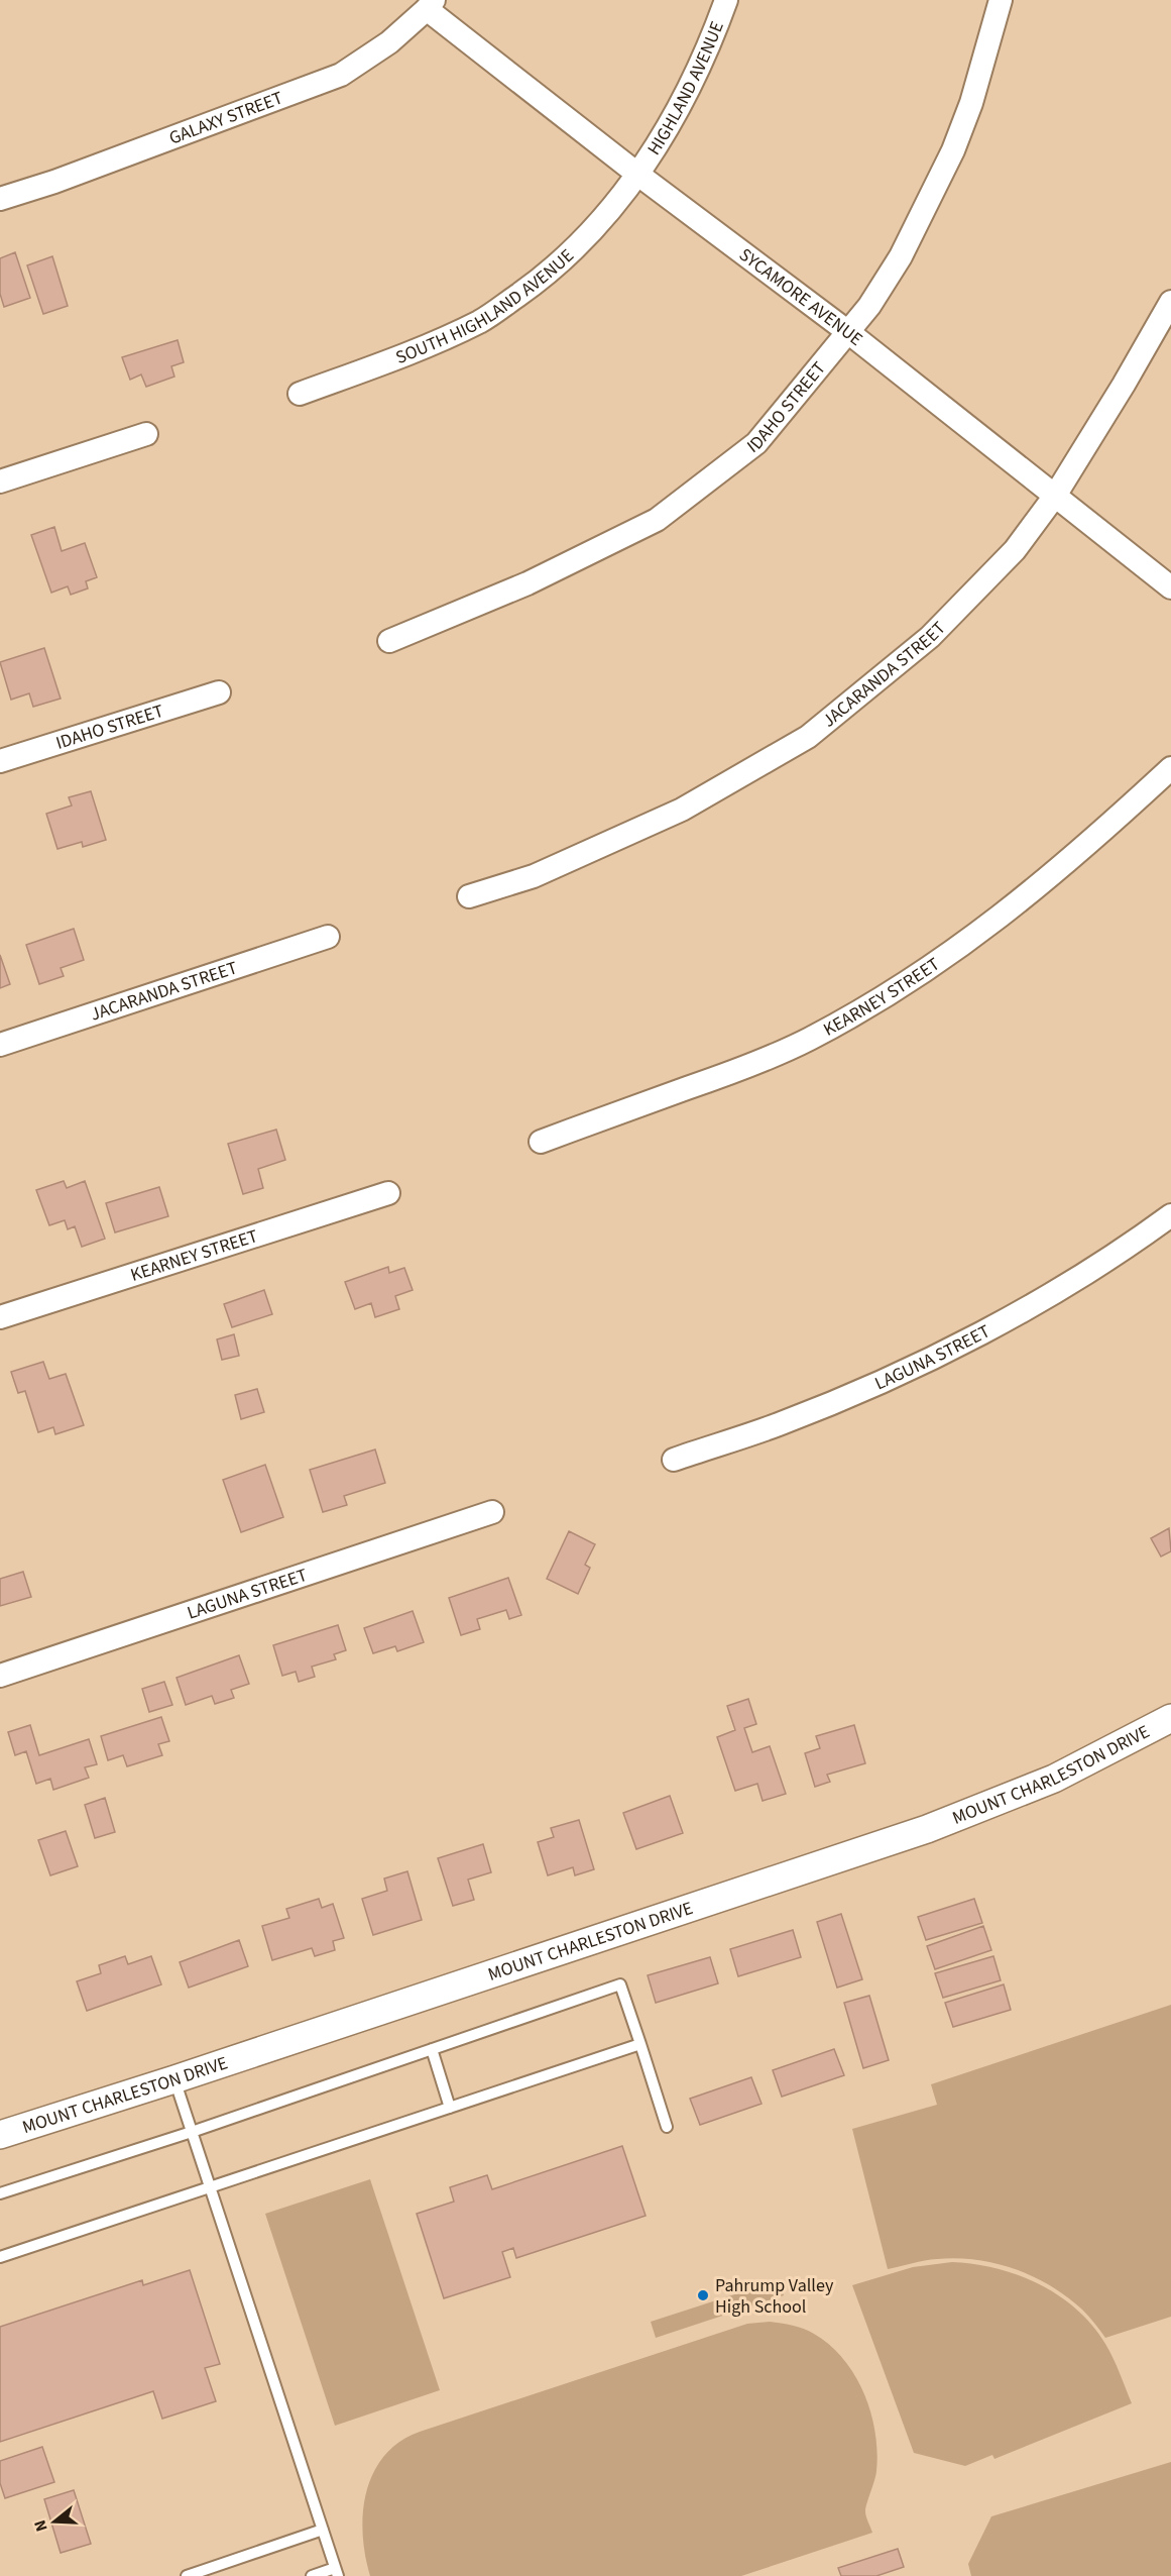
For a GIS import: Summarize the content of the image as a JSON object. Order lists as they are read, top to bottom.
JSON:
{
  "streets": {
    "street": [
      "HIGHLAND AVENUE",
      "GALAXY STREET",
      "SYCAMORE AVENUE",
      "SOUTH HIGHLAND AVENUE",
      "IDAHO STREET",
      "JACARANDA STREET",
      "KEARNEY STREET",
      "LAGUNA STREET",
      "MOUNT CHARLESTON DRIVE"
    ]
  },
  "crossings": [
    ["HIGHLAND AVENUE", "SYCAMORE AVENUE"],
    ["HIGHLAND AVENUE", "SOUTH HIGHLAND AVENUE"],
    ["GALAXY STREET", "SYCAMORE AVENUE"],
    ["SYCAMORE AVENUE", "SOUTH HIGHLAND AVENUE"],
    ["SYCAMORE AVENUE", "IDAHO STREET"],
    ["SYCAMORE AVENUE", "JACARANDA STREET"]
  ],
  "places": ["Pahrump Valley High School"],
  "north": "left"
}
